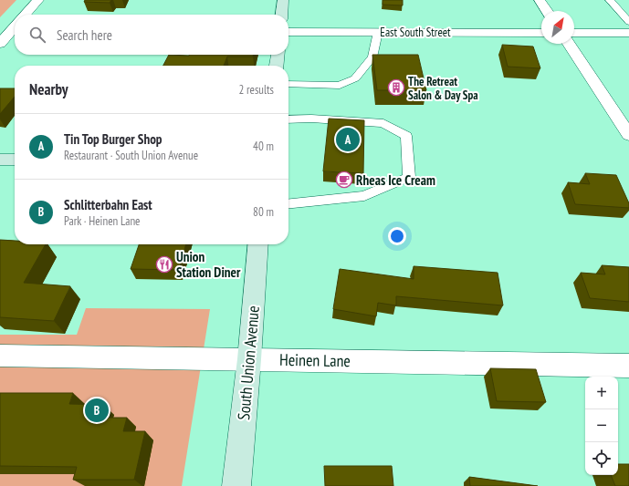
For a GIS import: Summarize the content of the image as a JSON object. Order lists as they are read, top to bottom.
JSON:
{
  "streets": {
    "street": ["East South Street", "Heinen Lane", "South Union Avenue"]
  },
  "crossings": [
    ["Heinen Lane", "South Union Avenue"]
  ],
  "places": {
    "building": ["The Retreat Salon & Day Spa"],
    "cafe": ["Rheas Ice Cream"],
    "restaurant": ["Union Station Diner"]
  },
  "north": "top right",
  "page": {
    "search": "Search here",
    "heading": ["Nearby", "2 results"],
    "list": [
      {
        "mark": "A",
        "name": "Tin Top Burger Shop",
        "note": "Restaurant · South Union Avenue",
        "value": "40 m"
      },
      {
        "mark": "B",
        "name": "Schlitterbahn East",
        "note": "Park · Heinen Lane",
        "value": "80 m"
      }
    ],
    "pins": ["A", "B"],
    "map_buttons": ["+", "−"]
  }
}
